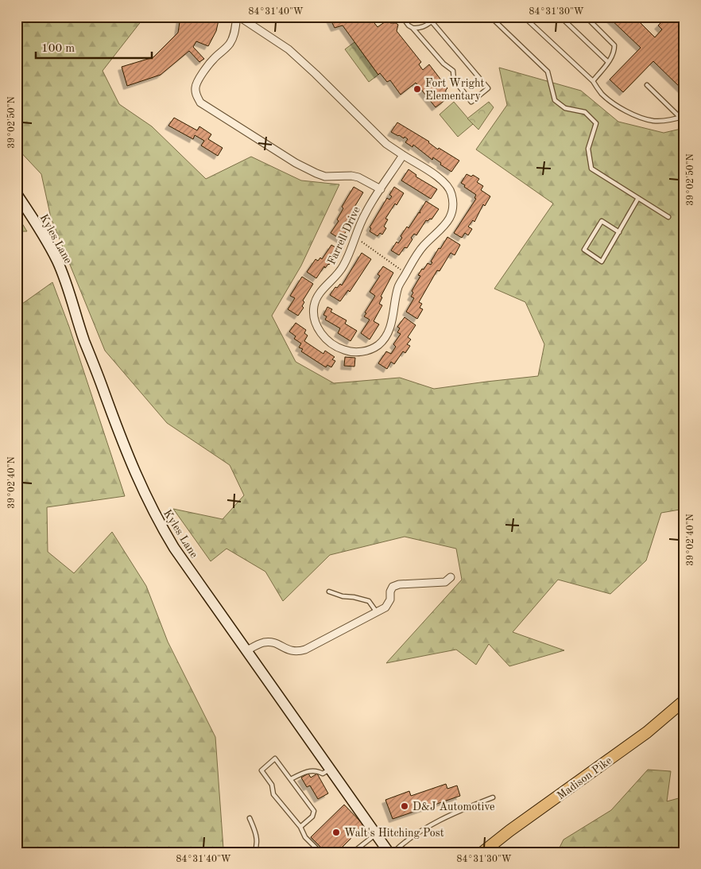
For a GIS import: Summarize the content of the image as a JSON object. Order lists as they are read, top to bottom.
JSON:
{
  "streets": {
    "main road": ["Kyles Lane", "Madison Pike"],
    "street": ["Farrell Drive"]
  },
  "places": ["Fort Wright Elementary", "D&J Automotive", "Walt's Hitching Post"],
  "scale_bar": "100 m",
  "coordinates": [
    "84°31'40\"W",
    "84°31'30\"W",
    "39°02'50\"N",
    "39°02'40\"N"
  ]
}
